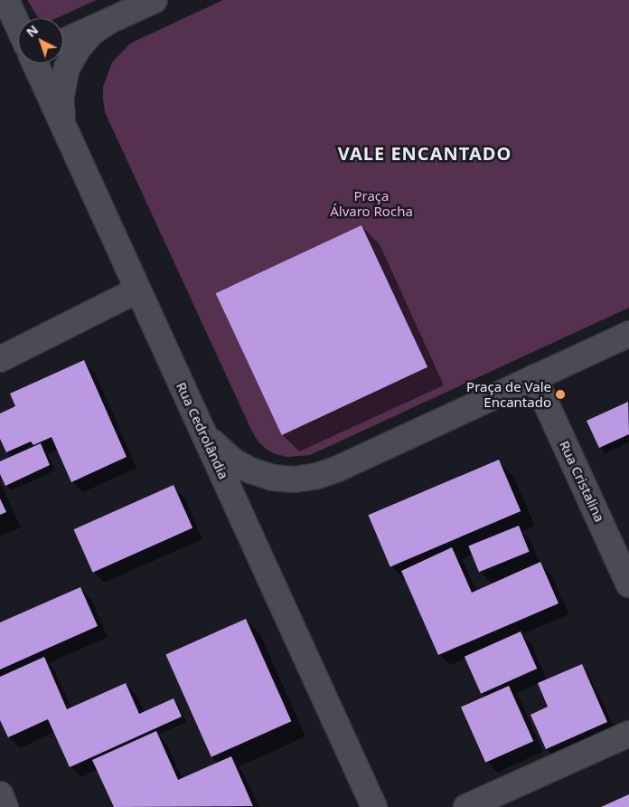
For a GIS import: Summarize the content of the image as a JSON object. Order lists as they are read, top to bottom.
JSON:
{
  "streets": {
    "street": ["Rua Cedrolândia", "Rua Cristalina"]
  },
  "districts": ["VALE ENCANTADO"],
  "parks": ["Praça Álvaro Rocha"],
  "places": ["Praça de Vale Encantado"],
  "north": "top left"
}
